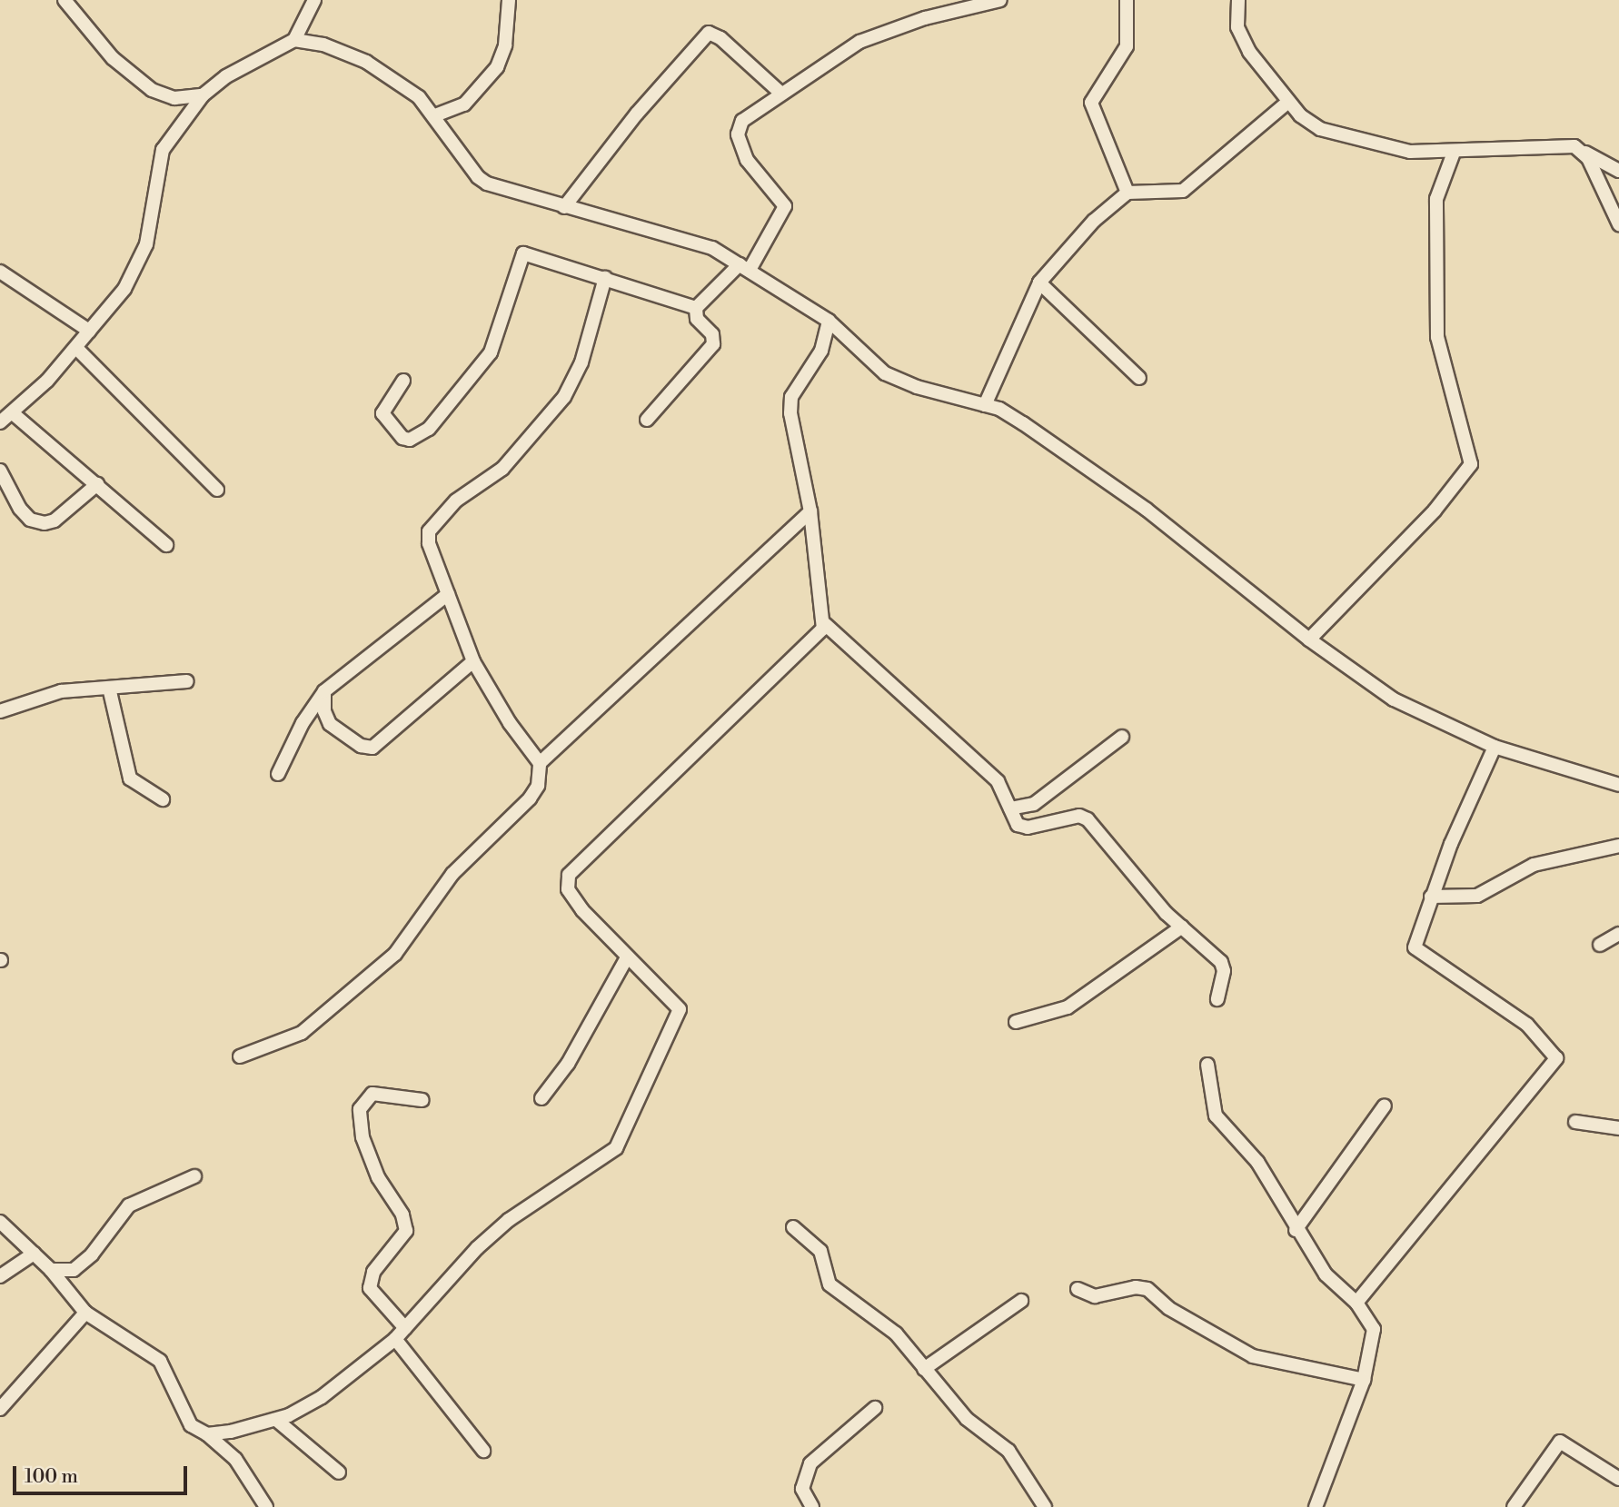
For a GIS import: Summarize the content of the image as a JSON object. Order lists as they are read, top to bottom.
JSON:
{
  "scale_bar": "100 m"
}
